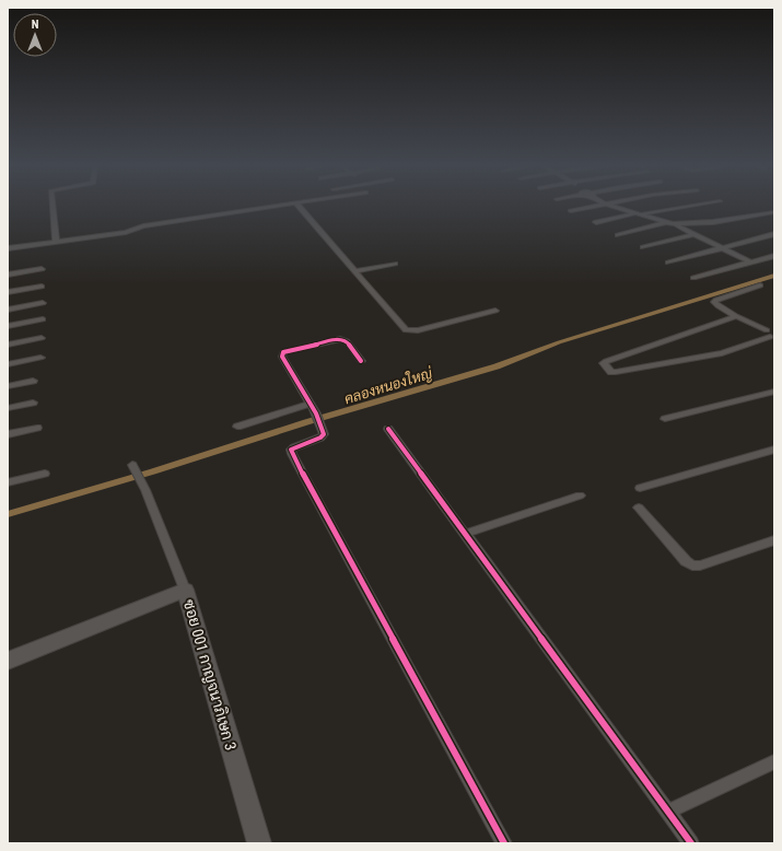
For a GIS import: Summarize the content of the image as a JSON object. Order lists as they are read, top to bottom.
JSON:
{
  "streets": {
    "street": ["ซอย 001 กาญจนาภิเษก 3"]
  },
  "water": ["คลองหนองใหญ่"],
  "north": "top"
}
